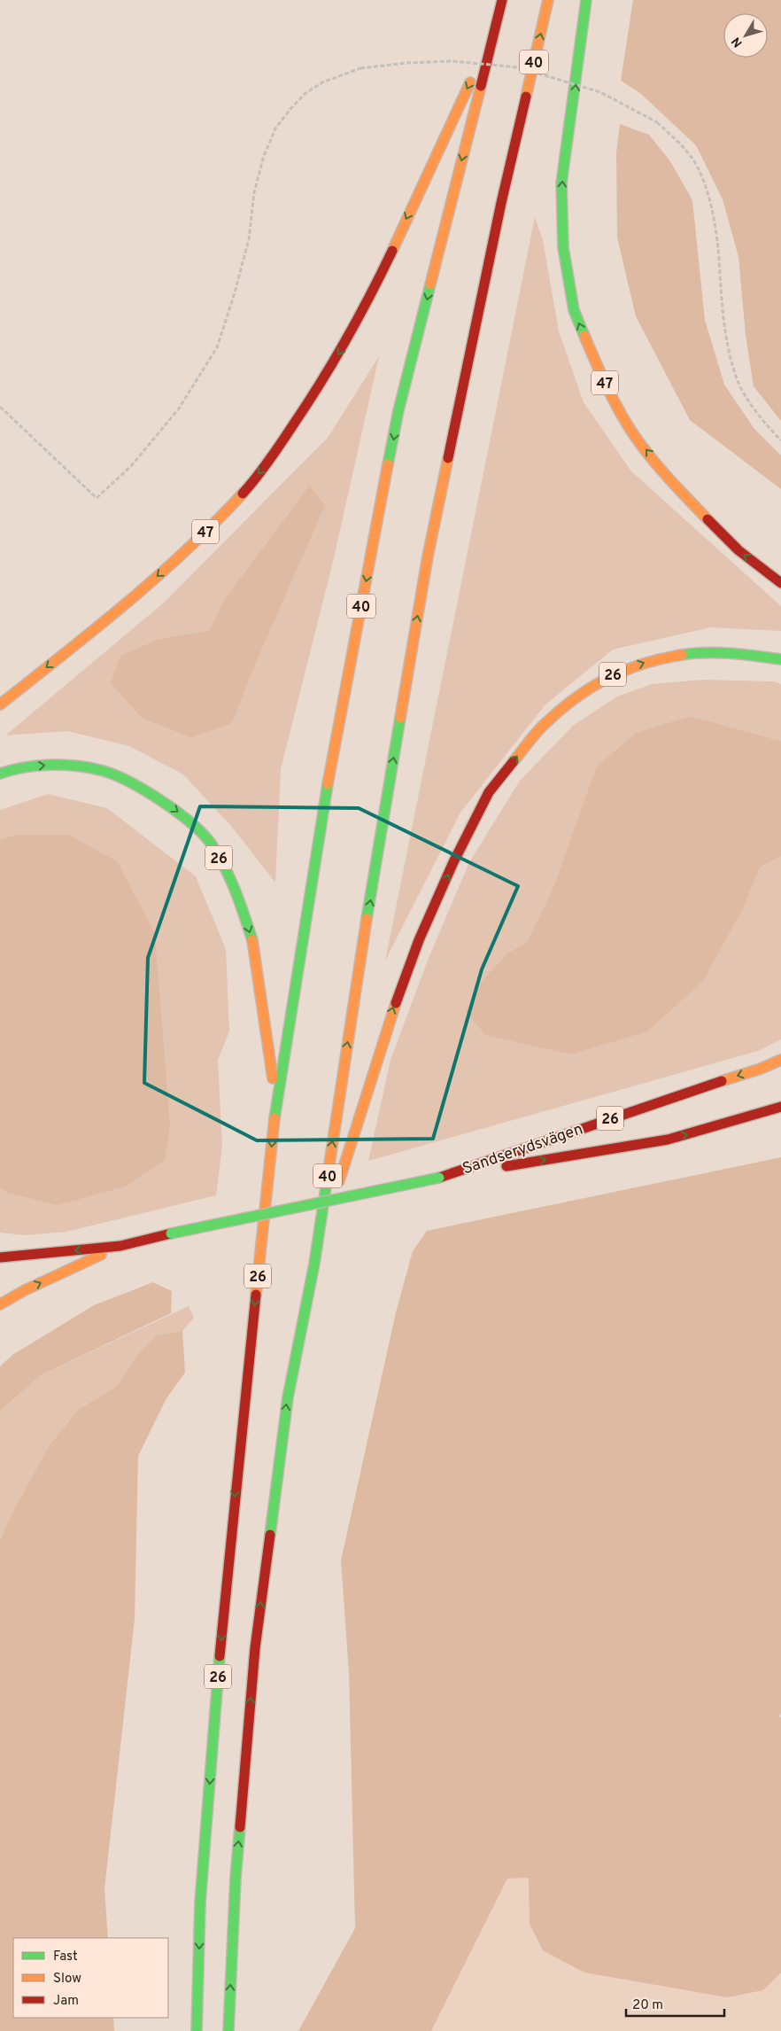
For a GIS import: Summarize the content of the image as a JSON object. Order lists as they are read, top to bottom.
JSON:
{
  "streets": {
    "highway": [
      "40",
      "47",
      "26",
      "Sandserydsvägen"
    ]
  },
  "crossings": [
    ["40", "47"],
    ["40", "26"]
  ],
  "legend": ["Fast", "Slow", "Jam"],
  "scale_bar": "20 m",
  "north": "bottom left"
}
